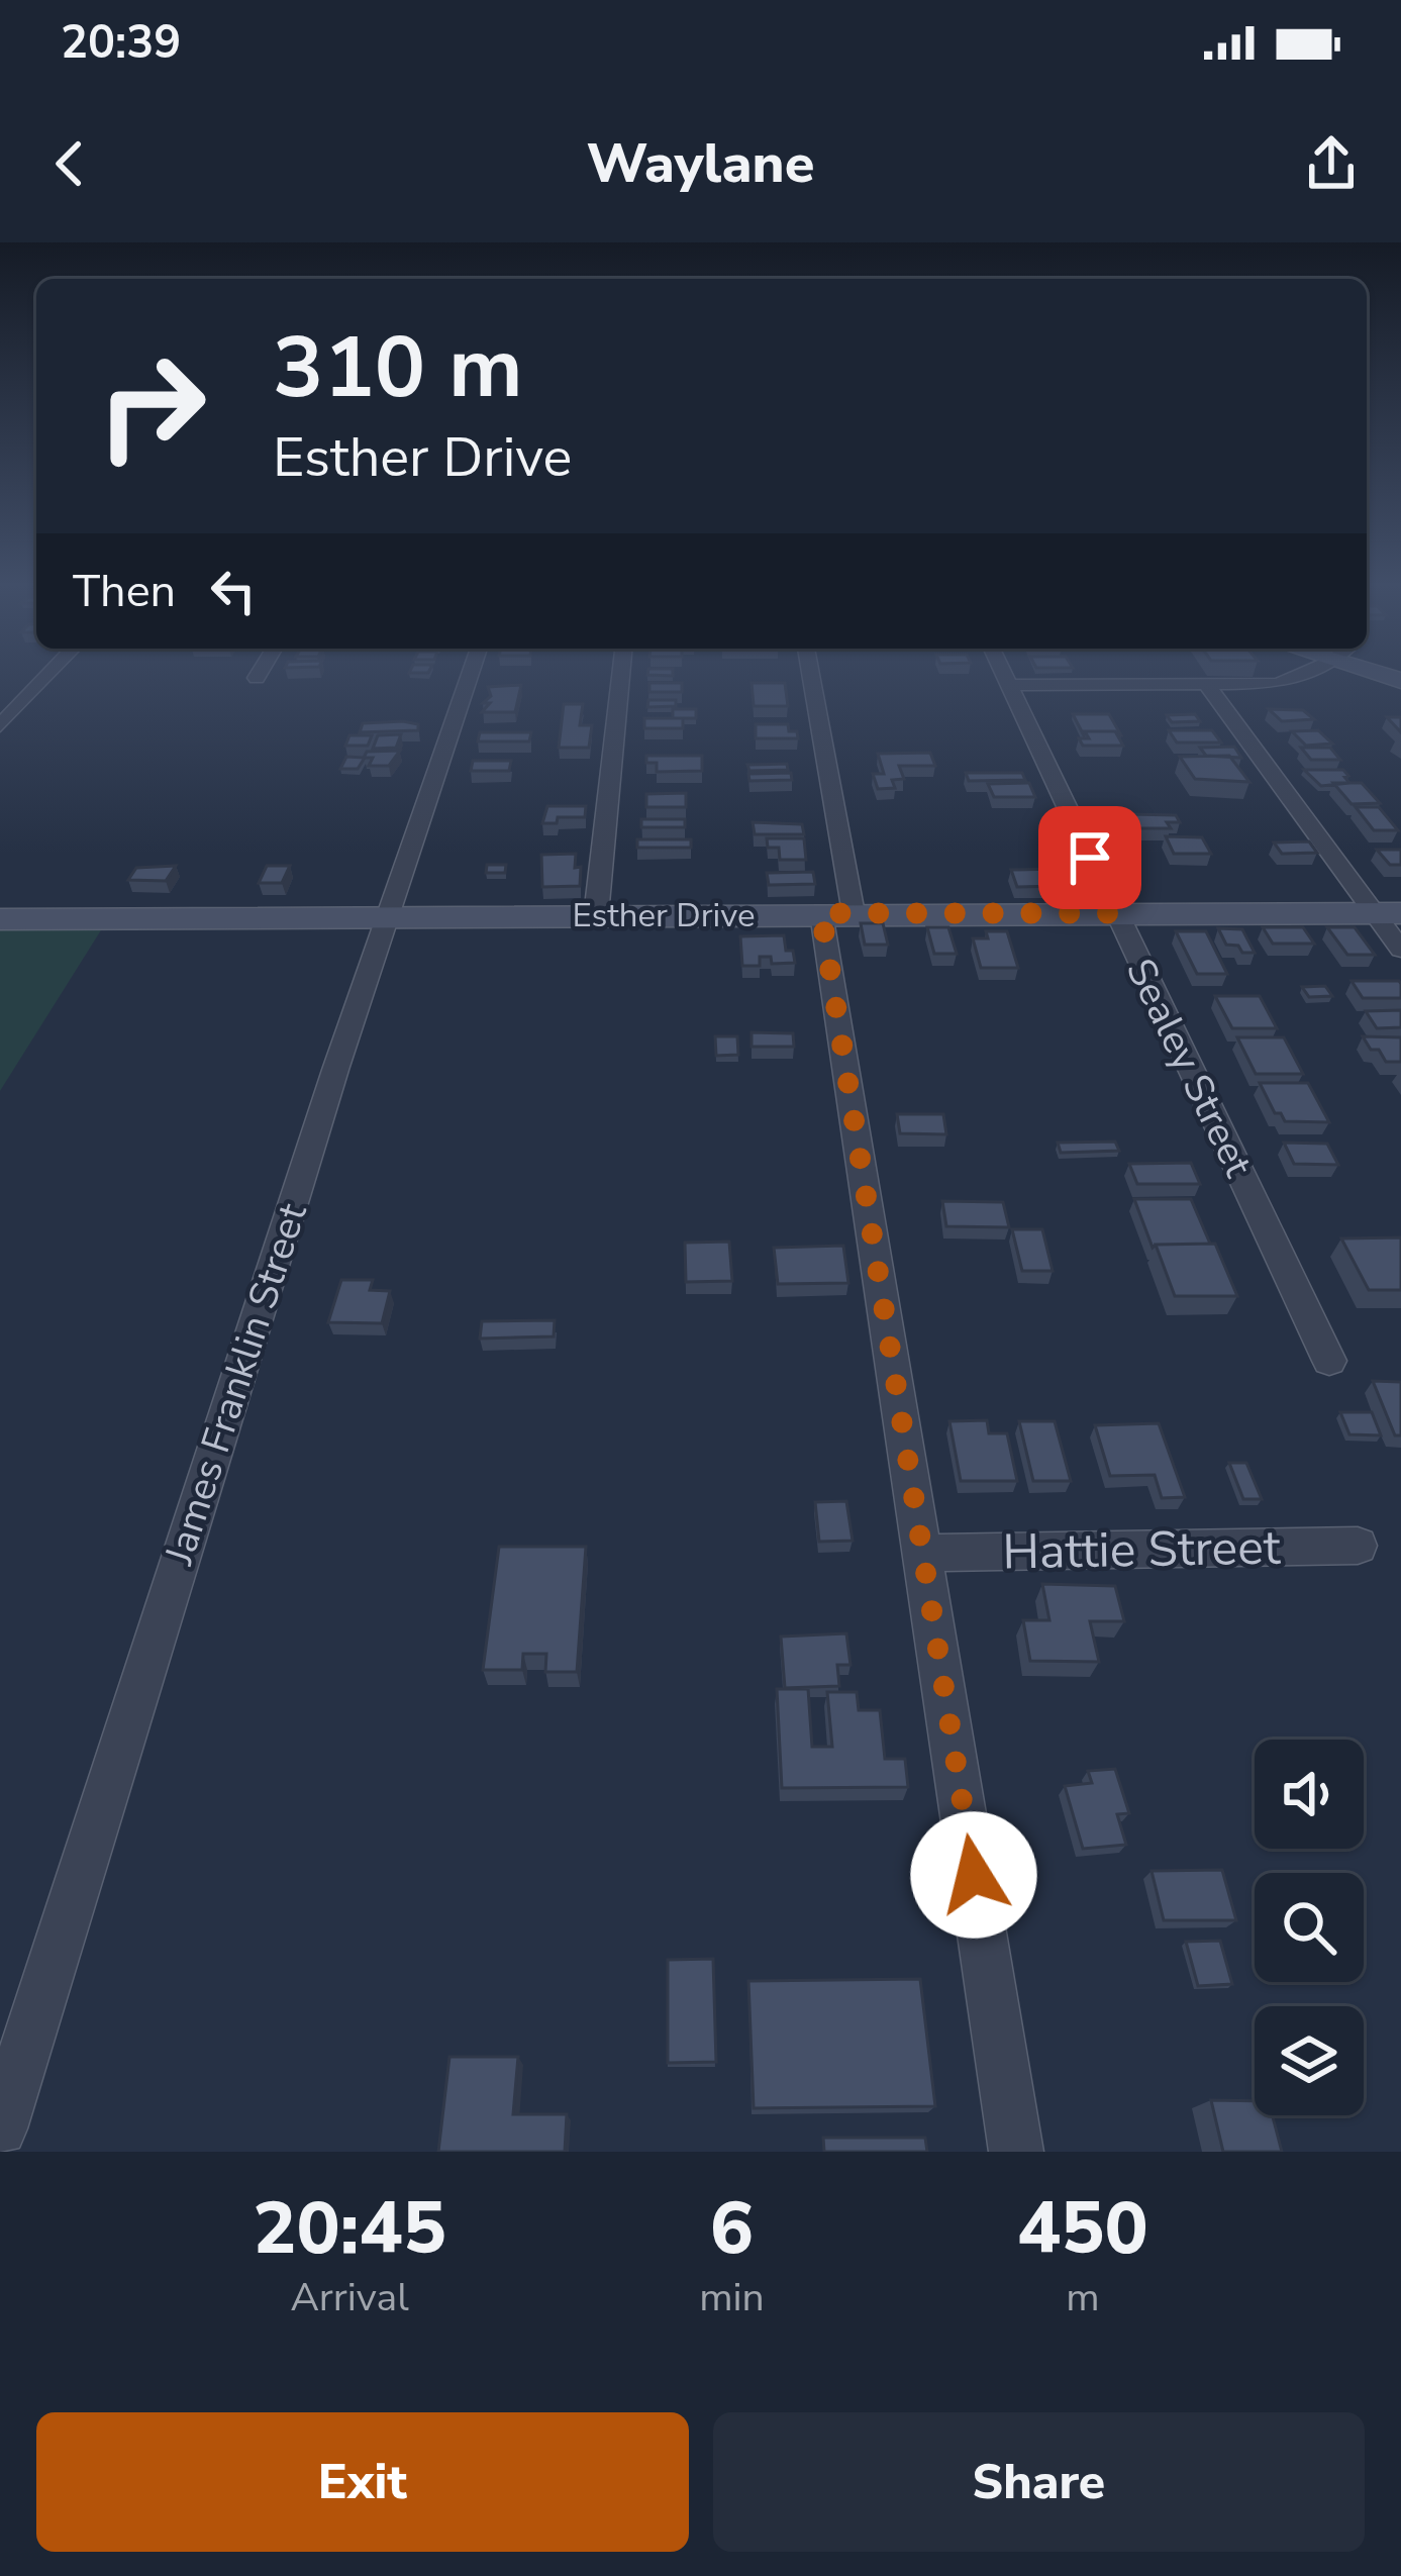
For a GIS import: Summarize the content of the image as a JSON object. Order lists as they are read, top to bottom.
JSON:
{
  "streets": {
    "street": [
      "Esther Drive",
      "Sealey Street",
      "James Franklin Street",
      "Hattie Street"
    ]
  },
  "crossings": [
    ["Esther Drive", "Sealey Street"],
    ["Esther Drive", "James Franklin Street"]
  ],
  "page": {
    "status": "20:39",
    "header": "Waylane",
    "turn": ["310 m", "Esther Drive"],
    "then": "Then",
    "eta": [
      "20:45",
      "Arrival",
      "6",
      "min",
      "450",
      "m"
    ],
    "buttons": ["Exit", "Share"]
  }
}
